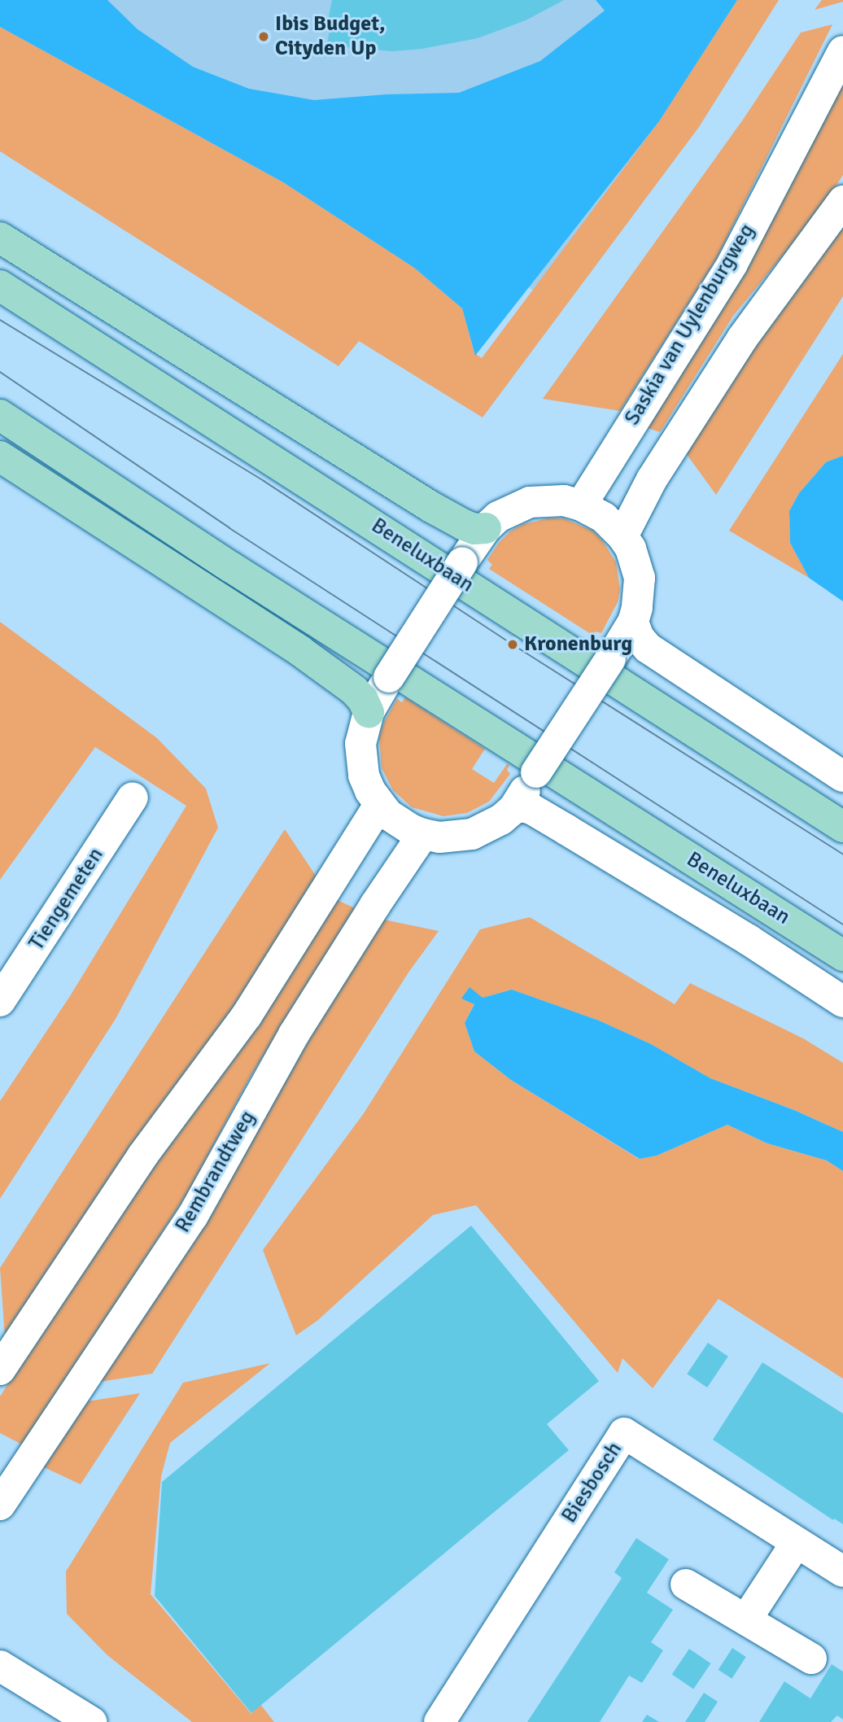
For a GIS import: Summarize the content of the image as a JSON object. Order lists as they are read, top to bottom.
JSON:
{
  "streets": {
    "main road": ["Beneluxbaan"],
    "street": [
      "Saskia van Uylenburgweg",
      "Tiengemeten",
      "Rembrandtweg",
      "Biesbosch"
    ]
  },
  "places": ["Ibis Budget, Cityden Up", "Kronenburg"]
}
